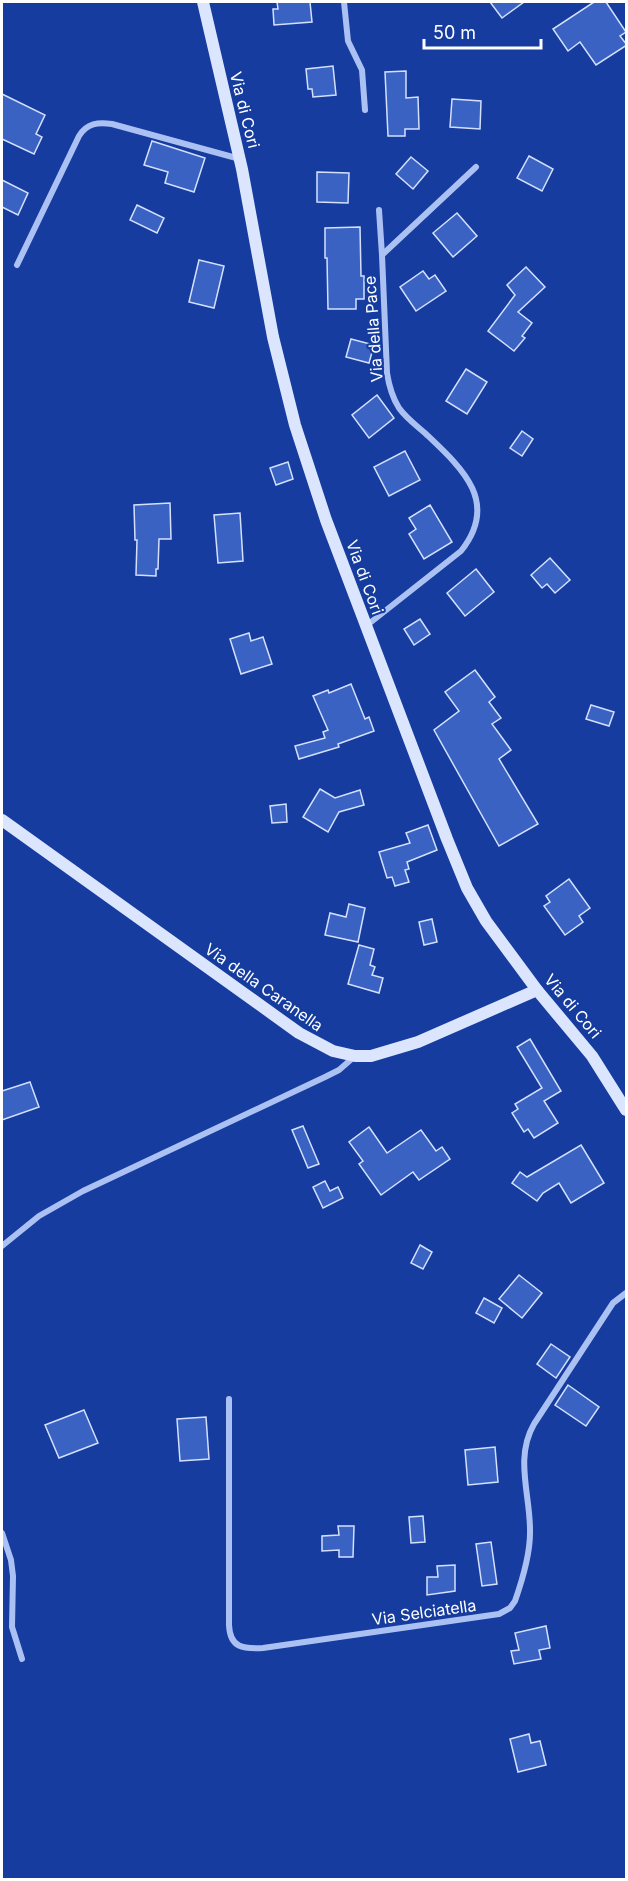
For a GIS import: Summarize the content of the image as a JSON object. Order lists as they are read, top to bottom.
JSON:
{
  "streets": {
    "main road": ["Via di Cori", "Via della Caranella"],
    "street": ["Via della Pace", "Via Selciatella"]
  },
  "crossings": [
    ["Via di Cori", "Via della Pace"],
    ["Via di Cori", "Via della Caranella"]
  ],
  "scale_bar": "50 m"
}
